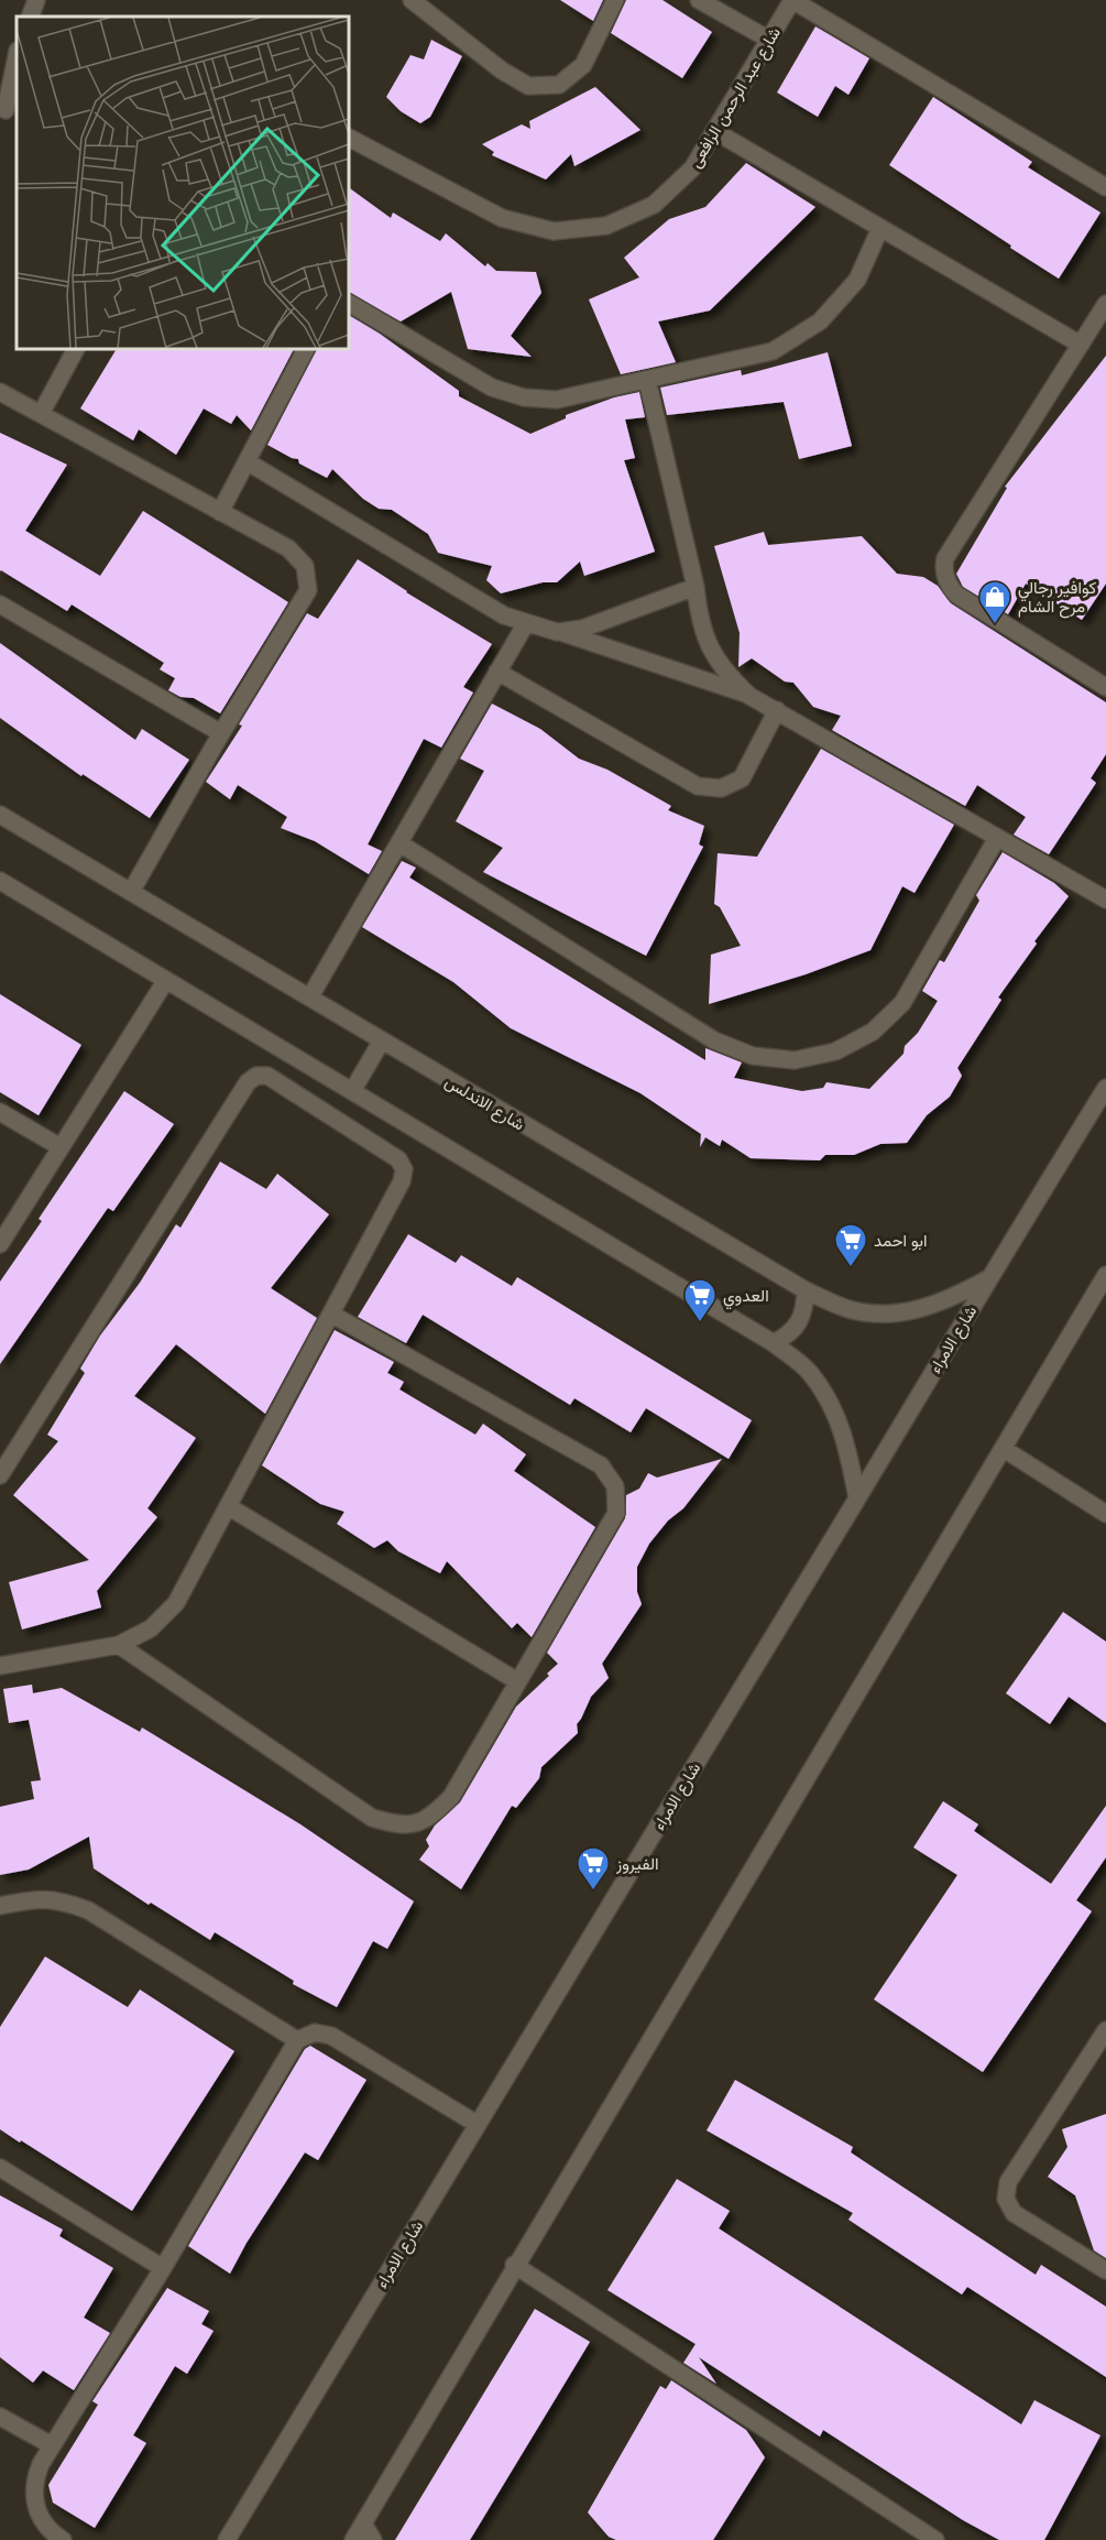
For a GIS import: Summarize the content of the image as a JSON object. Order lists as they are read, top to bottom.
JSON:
{
  "streets": {
    "street": ["شارع عبد الرحمن الرافعى", "شارع الاندلس", "شارع الامراء"]
  },
  "crossings": [
    ["شارع الاندلس", "شارع الامراء"]
  ],
  "places": {
    "shop": ["كوافير رجالي مرح الشام"],
    "supermarket": ["ابو احمد", "العدوي", "الفيروز"]
  }
}
